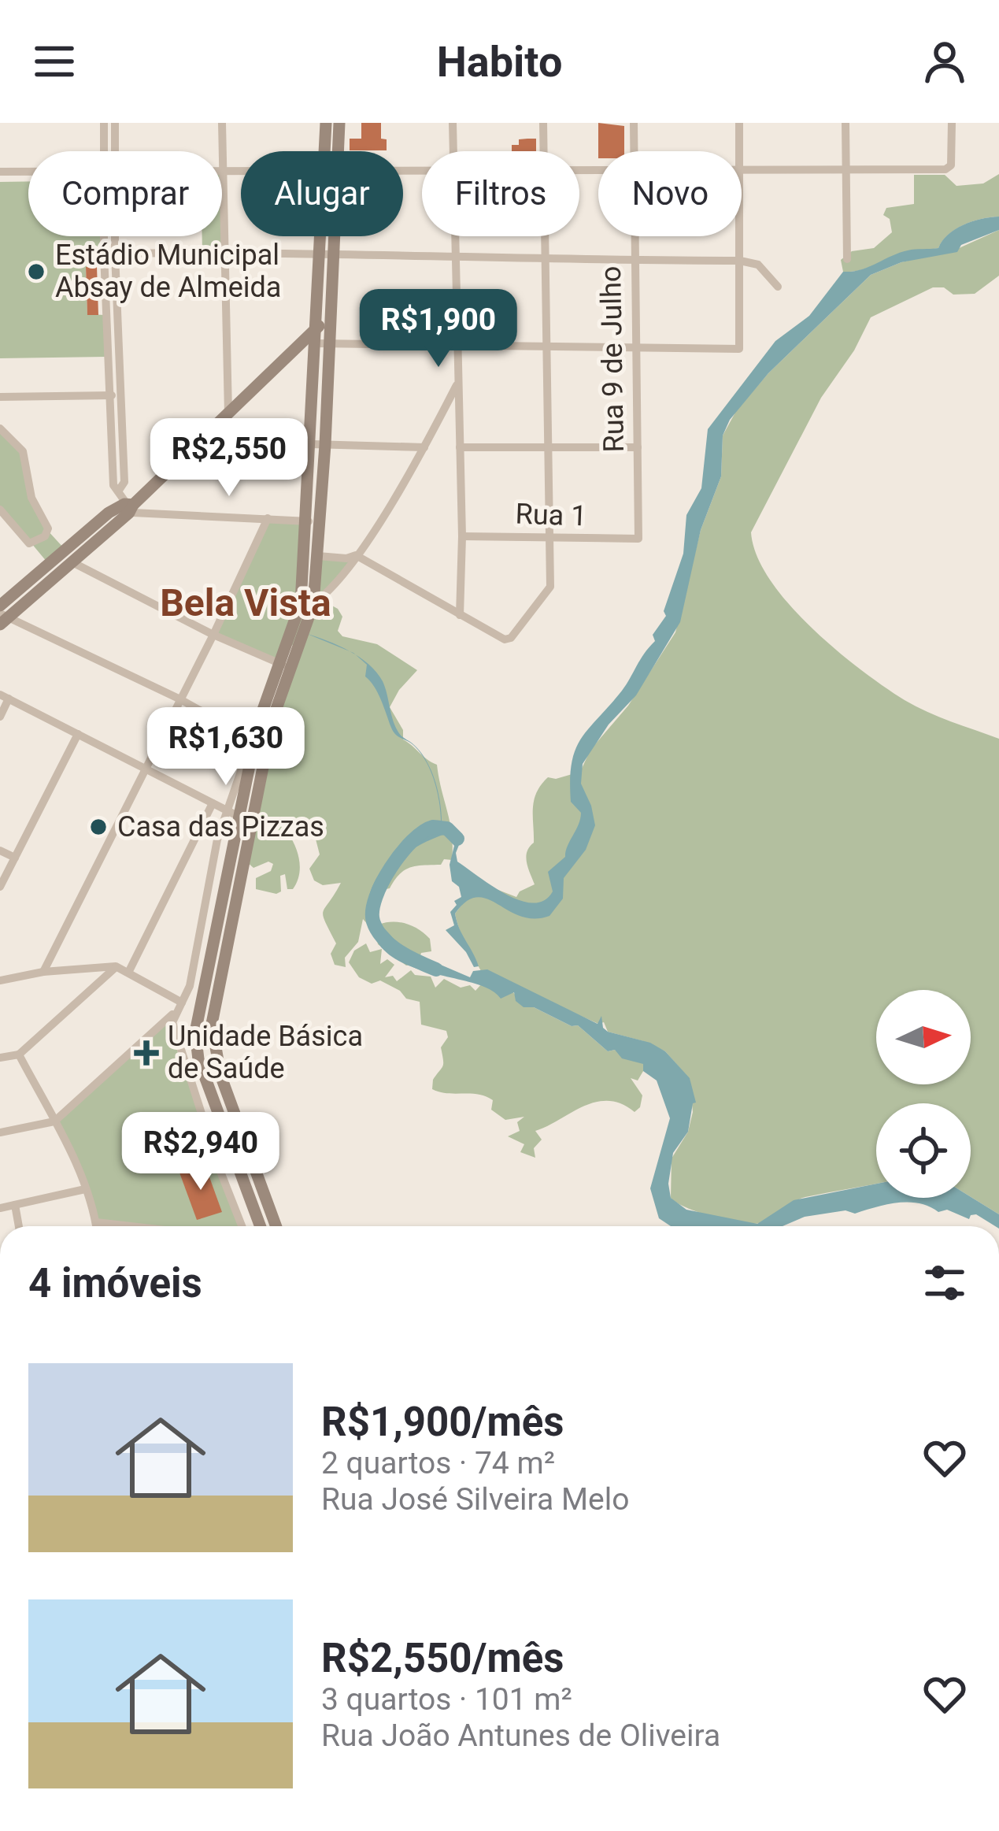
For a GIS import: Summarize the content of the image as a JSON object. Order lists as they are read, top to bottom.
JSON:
{
  "streets": {
    "street": ["Rua 9 de Julho", "Rua 1"]
  },
  "crossings": [
    ["Rua 9 de Julho", "Rua 1"]
  ],
  "districts": ["Bela Vista"],
  "places": {
    "other": ["Estádio Municipal Absay de Almeida", "Casa das Pizzas"],
    "health": ["Unidade Básica de Saúde"]
  },
  "north": "right",
  "page": {
    "header": "Habito",
    "chip": [
      "Comprar",
      "Alugar",
      "Filtros",
      "Novo"
    ],
    "price": [
      "R$1,900",
      "R$2,550",
      "R$1,630",
      "R$2,940"
    ],
    "heading": "4 imóveis",
    "list": [
      {
        "name": "R$1,900/mês",
        "note": "2 quartos · 74 m² · Rua José Silveira Melo"
      },
      {
        "name": "R$2,550/mês",
        "note": "3 quartos · 101 m² · Rua João Antunes de Oliveira"
      }
    ]
  }
}
